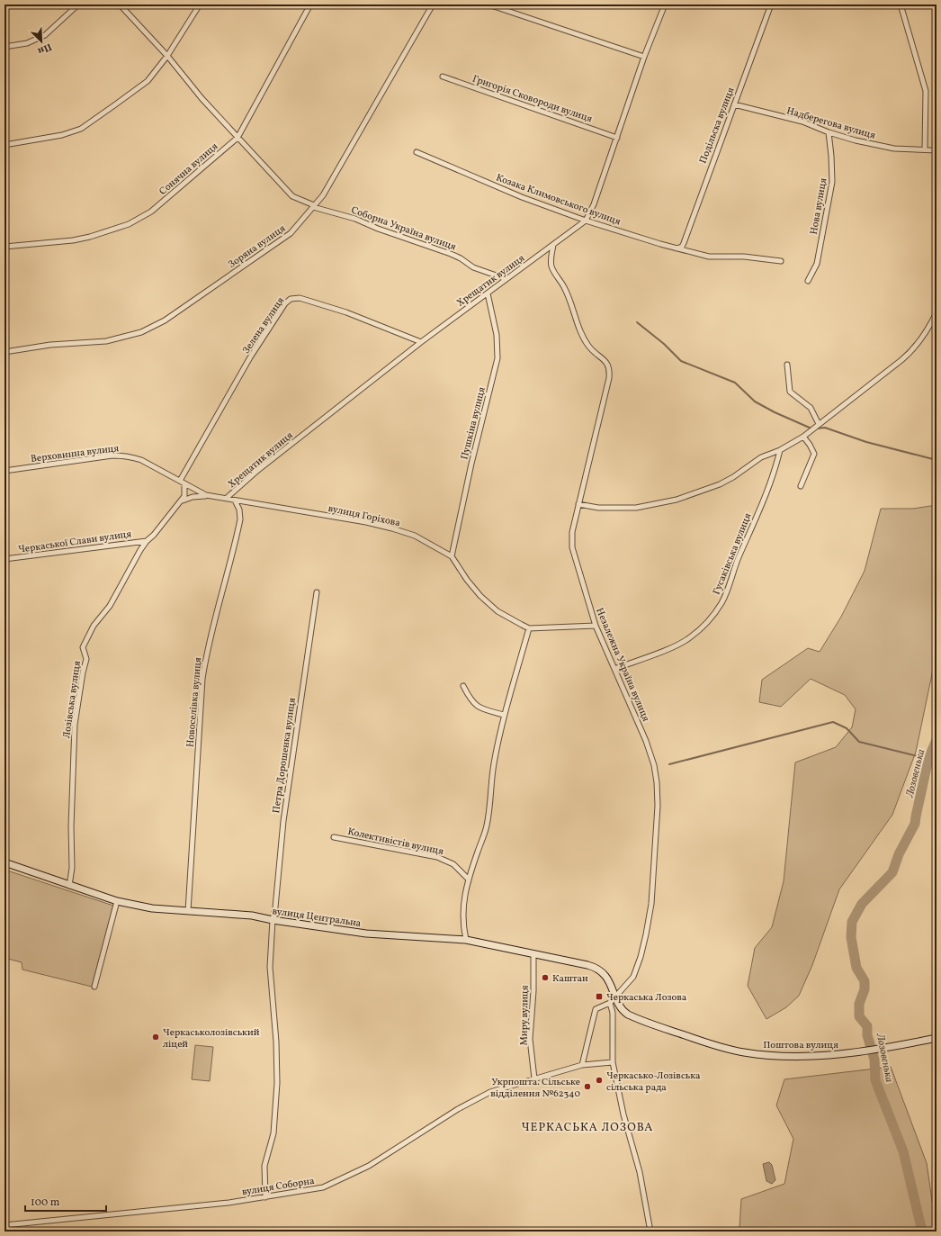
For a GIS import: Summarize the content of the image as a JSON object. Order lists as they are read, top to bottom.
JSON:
{
  "streets": {
    "street": [
      "Григорія Сковороди вулиця",
      "Надберегова вулиця",
      "Подільска вулиця",
      "Сонячна вулиця",
      "Козака Климовського вулиця",
      "Нова вулиця",
      "Соборна Україна вулиця",
      "Зоряна вулиця",
      "Хрещатик вулиця",
      "Зелена вулиця",
      "Пушкіна вулиця",
      "Верховинна вулиця",
      "вулиця Горіхова",
      "Черкаської Слави вулиця",
      "Гусаківська вулиця",
      "Незалежна Україна вулиця",
      "Лозівська вулиця",
      "Новоселівка вулиця",
      "Петра Дорошенка вулиця",
      "Колективістів вулиця",
      "вулиця Центральна",
      "Миру вулиця",
      "Поштова вулиця",
      "вулиця Соборна"
    ]
  },
  "crossings": [
    ["Григорія Сковороди вулиця", "Хрещатик вулиця"],
    ["Надберегова вулиця", "Подільска вулиця"],
    ["Надберегова вулиця", "Нова вулиця"],
    ["Подільска вулиця", "Козака Климовського вулиця"],
    ["Сонячна вулиця", "Соборна Україна вулиця"],
    ["Козака Климовського вулиця", "Хрещатик вулиця"],
    ["Соборна Україна вулиця", "Зоряна вулиця"],
    ["Соборна Україна вулиця", "Хрещатик вулиця"],
    ["Хрещатик вулиця", "Зелена вулиця"],
    ["Хрещатик вулиця", "Пушкіна вулиця"],
    ["Хрещатик вулиця", "вулиця Горіхова"],
    ["Хрещатик вулиця", "Незалежна Україна вулиця"],
    ["Зелена вулиця", "Верховинна вулиця"],
    ["Зелена вулиця", "вулиця Горіхова"],
    ["Зелена вулиця", "Лозівська вулиця"],
    ["Пушкіна вулиця", "вулиця Горіхова"],
    ["Верховинна вулиця", "вулиця Горіхова"],
    ["Верховинна вулиця", "Лозівська вулиця"],
    ["вулиця Горіхова", "Лозівська вулиця"],
    ["вулиця Горіхова", "Новоселівка вулиця"],
    ["Черкаської Слави вулиця", "Лозівська вулиця"],
    ["Гусаківська вулиця", "Незалежна Україна вулиця"],
    ["Незалежна Україна вулиця", "вулиця Центральна"],
    ["Незалежна Україна вулиця", "Поштова вулиця"],
    ["Незалежна Україна вулиця", "вулиця Соборна"],
    ["Лозівська вулиця", "вулиця Центральна"],
    ["Новоселівка вулиця", "вулиця Центральна"],
    ["Петра Дорошенка вулиця", "вулиця Центральна"],
    ["Петра Дорошенка вулиця", "вулиця Соборна"],
    ["вулиця Центральна", "Миру вулиця"],
    ["вулиця Центральна", "Поштова вулиця"],
    ["Миру вулиця", "вулиця Соборна"]
  ],
  "districts": ["ЧЕРКАСЬКА ЛОЗОВА"],
  "water": ["Лозовенька"],
  "places": {
    "other": [
      "Каштан",
      "Черкаськолозівський ліцей",
      "Черкасько-Лозівська сільська рада",
      "Укрпошта. Сільське відділення №62340"
    ],
    "transit": ["Черкаська Лозова"]
  },
  "scale_bar": "100 m",
  "north": "bottom right"
}
